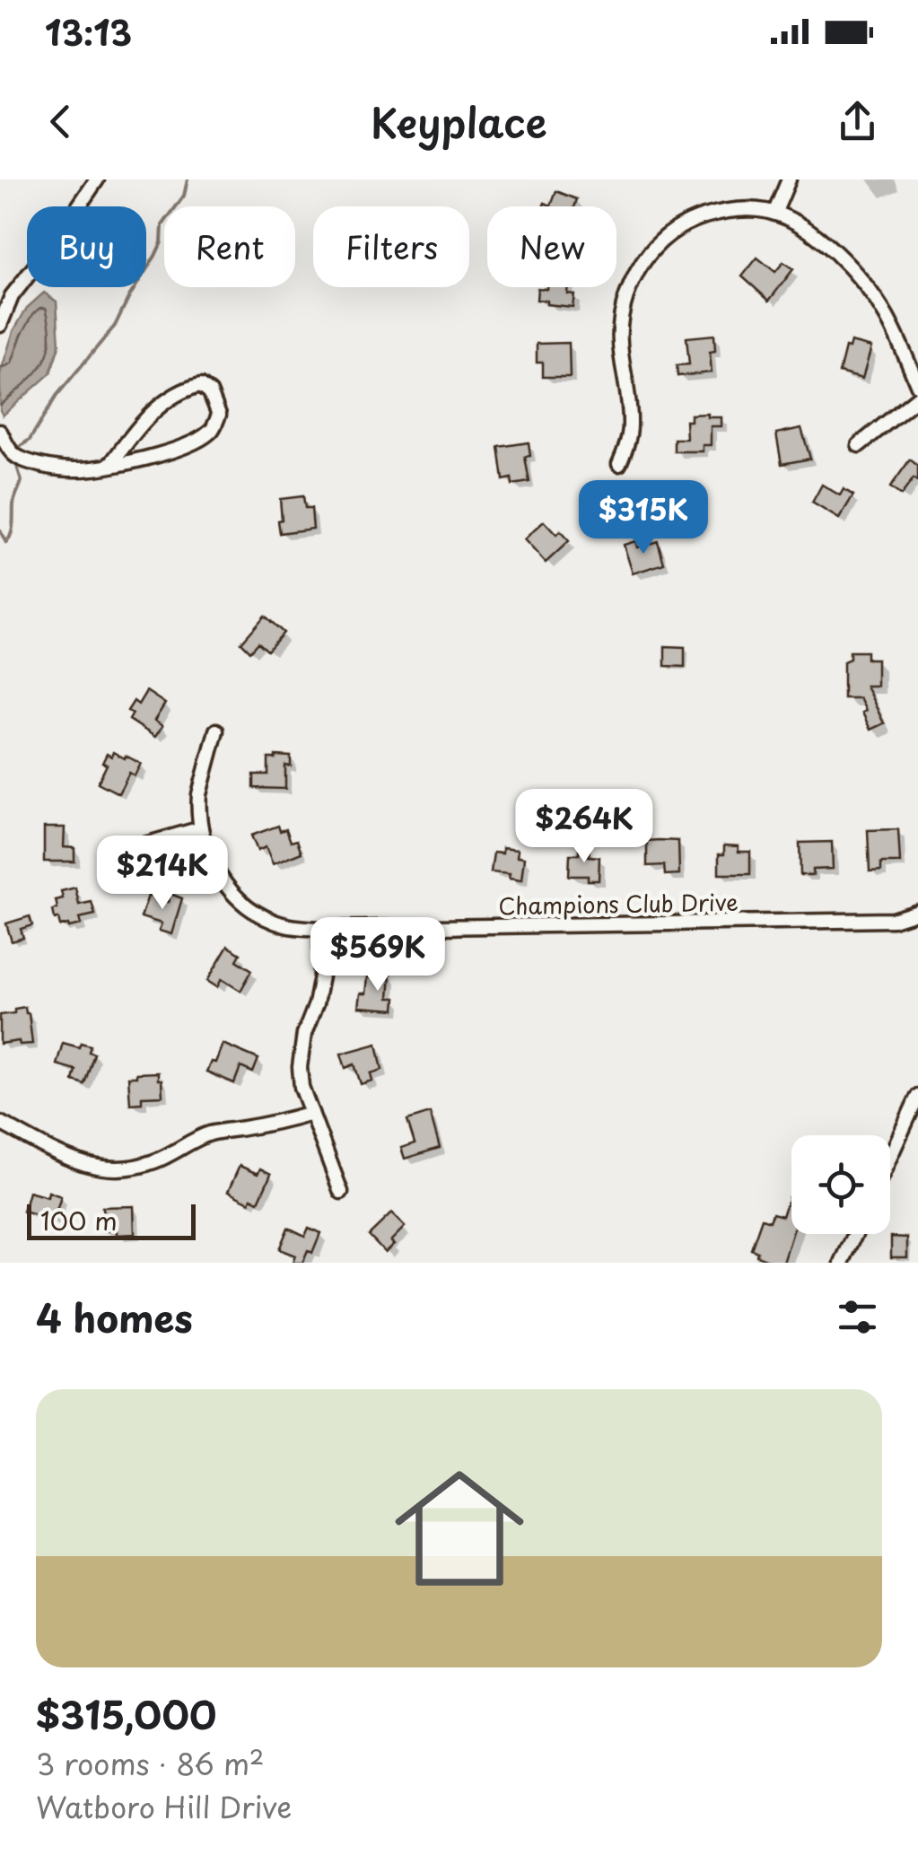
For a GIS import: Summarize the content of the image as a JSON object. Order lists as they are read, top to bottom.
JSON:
{
  "streets": {
    "street": ["Champions Club Drive"]
  },
  "scale_bar": "100 m",
  "page": {
    "status": "13:13",
    "header": "Keyplace",
    "chip": [
      "Buy",
      "Rent",
      "Filters",
      "New"
    ],
    "price": [
      "$315K",
      "$264K",
      "$214K",
      "$569K"
    ],
    "scale": "100 m",
    "heading": "4 homes",
    "list": [
      {
        "name": "$315,000",
        "note": "3 rooms · 86 m² · Watboro Hill Drive"
      }
    ]
  }
}
